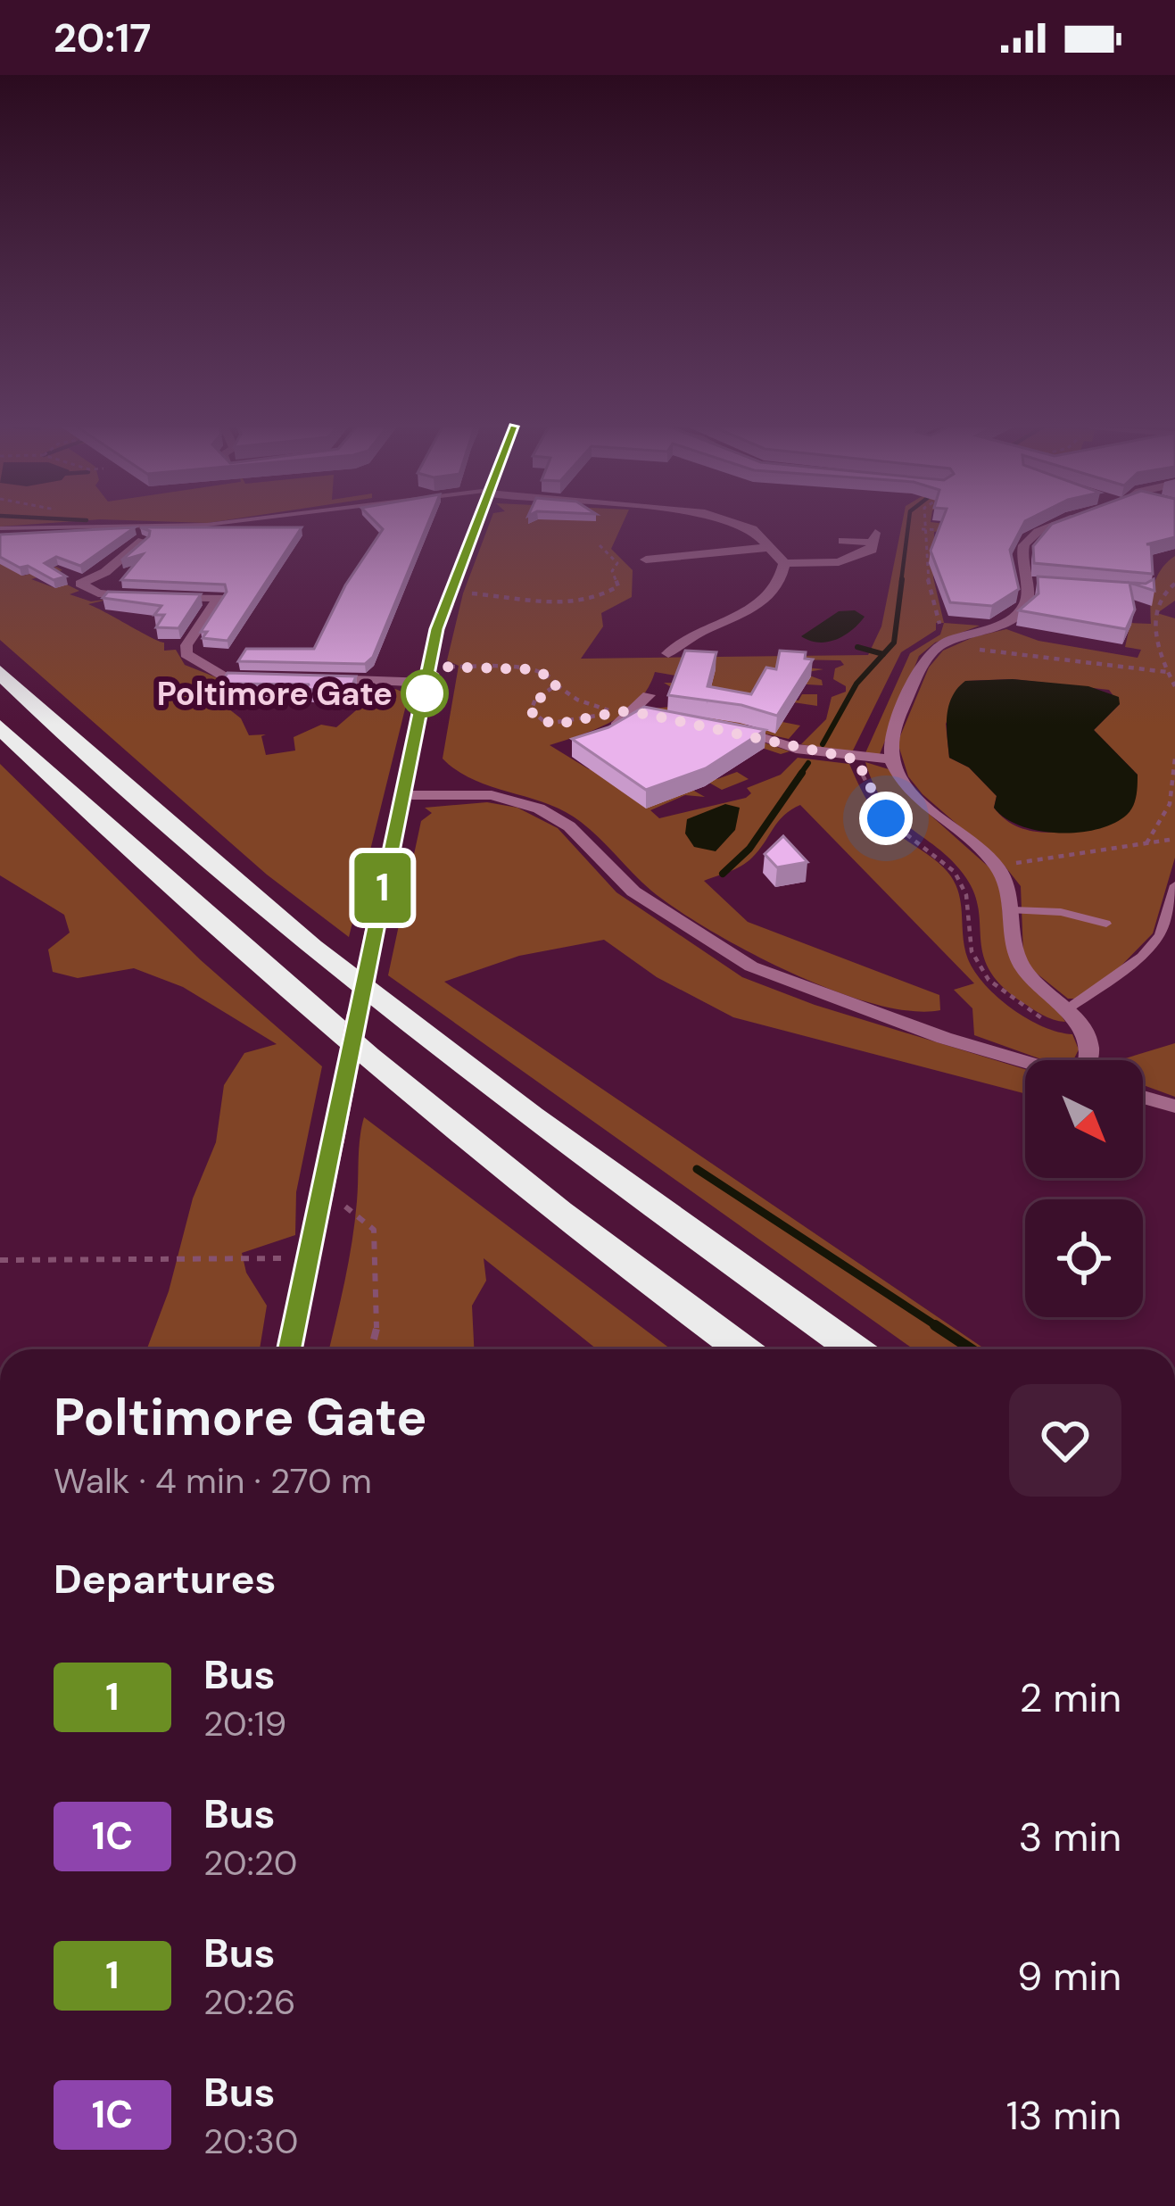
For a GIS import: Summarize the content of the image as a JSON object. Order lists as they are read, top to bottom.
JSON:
{
  "places": ["Poltimore Gate"],
  "lines": ["bus line 1"],
  "north": "bottom right",
  "page": {
    "status": "20:17",
    "on_map": "1",
    "heading": [
      ["Poltimore Gate", "Walk · 4 min · 270 m"],
      "Departures"
    ],
    "list": [
      {
        "mark": "1",
        "name": "Bus",
        "note": "20:19",
        "value": "2 min"
      },
      {
        "mark": "1C",
        "name": "Bus",
        "note": "20:20",
        "value": "3 min"
      },
      {
        "mark": "1",
        "name": "Bus",
        "note": "20:26",
        "value": "9 min"
      },
      {
        "mark": "1C",
        "name": "Bus",
        "note": "20:30",
        "value": "13 min"
      }
    ]
  }
}
